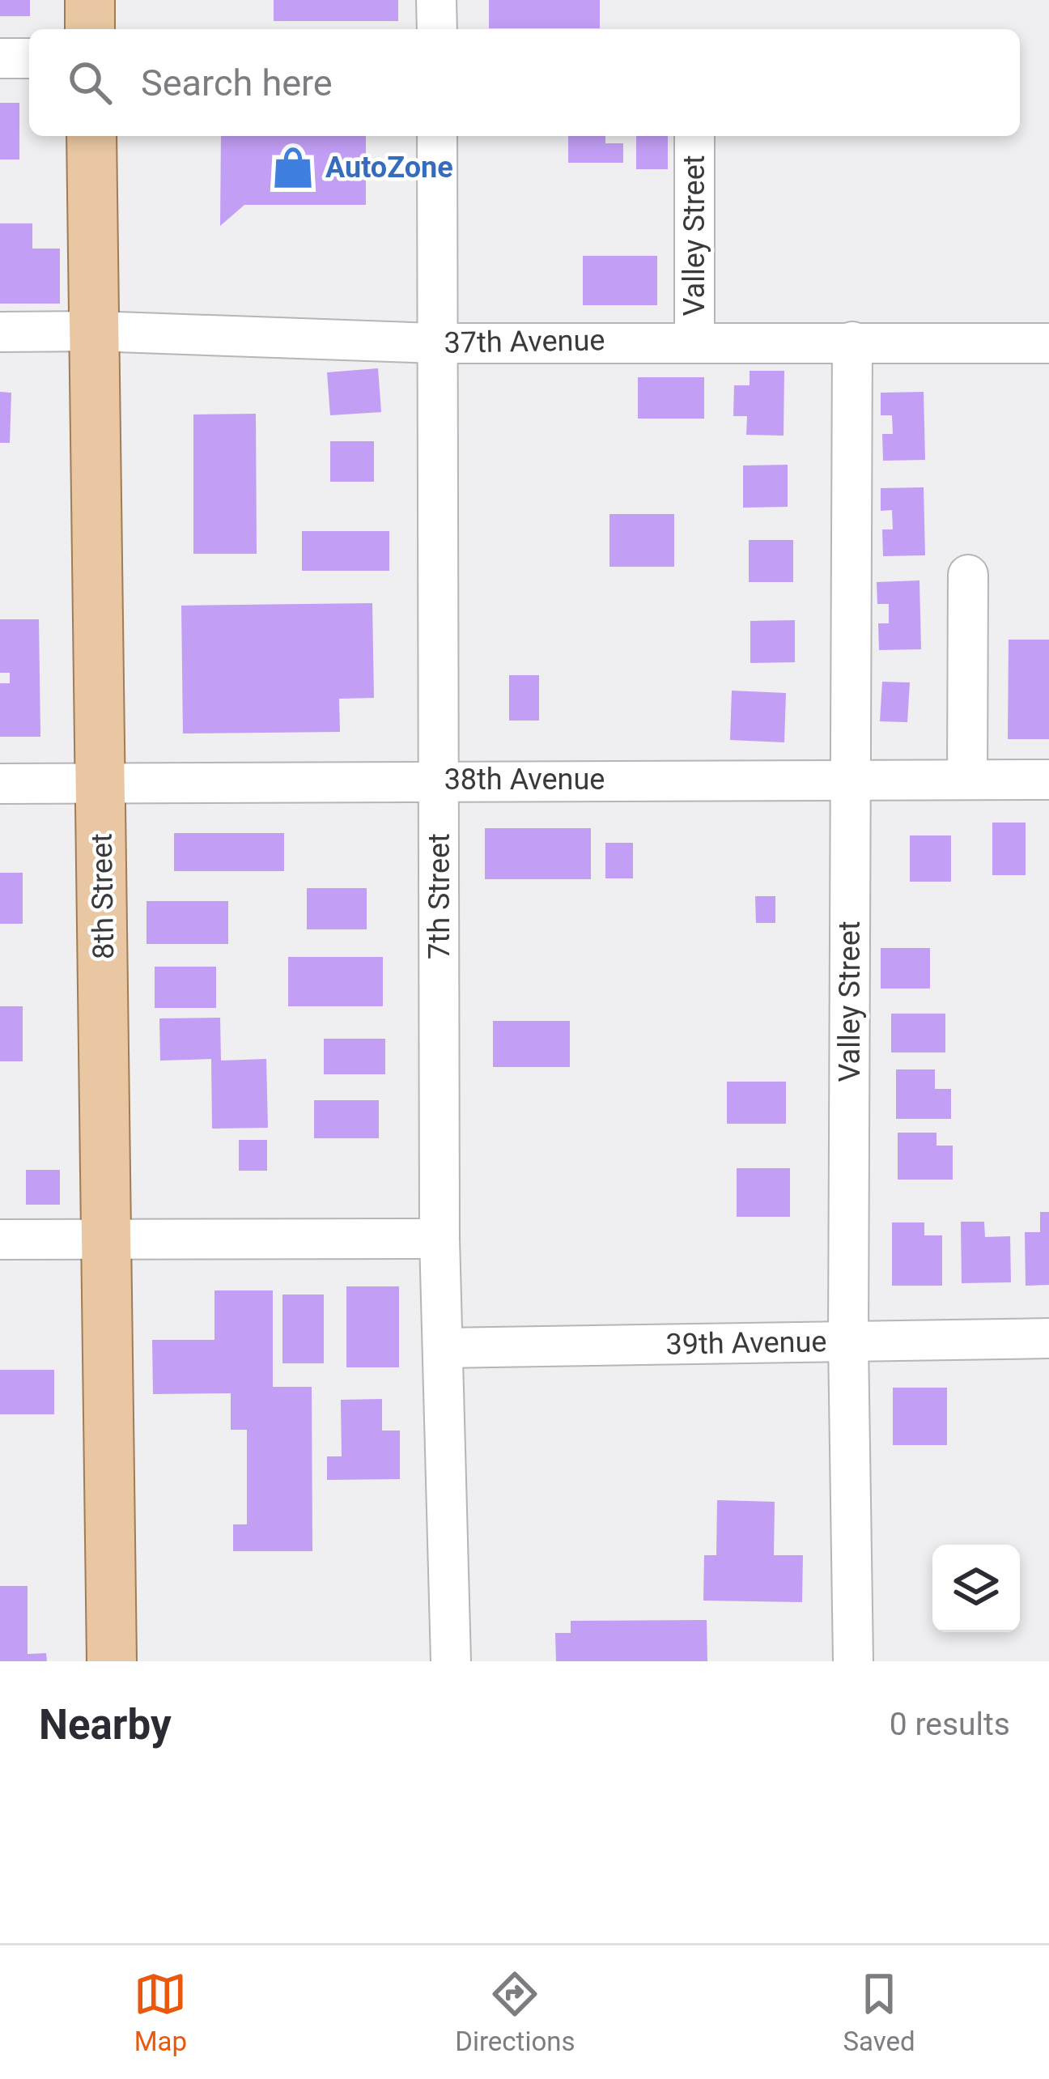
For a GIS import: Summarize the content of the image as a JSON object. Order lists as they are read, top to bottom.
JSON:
{
  "streets": {
    "main road": ["8th Street"],
    "street": [
      "Valley Street",
      "37th Avenue",
      "38th Avenue",
      "7th Street",
      "39th Avenue"
    ]
  },
  "crossings": [
    ["Valley Street", "37th Avenue"],
    ["Valley Street", "38th Avenue"],
    ["Valley Street", "39th Avenue"],
    ["37th Avenue", "8th Street"],
    ["37th Avenue", "7th Street"],
    ["38th Avenue", "8th Street"],
    ["38th Avenue", "7th Street"],
    ["7th Street", "39th Avenue"]
  ],
  "places": {
    "shop": ["AutoZone"]
  },
  "page": {
    "search": "Search here",
    "heading": ["Nearby", "0 results"],
    "nav": ["Map", "Directions", "Saved"]
  }
}
